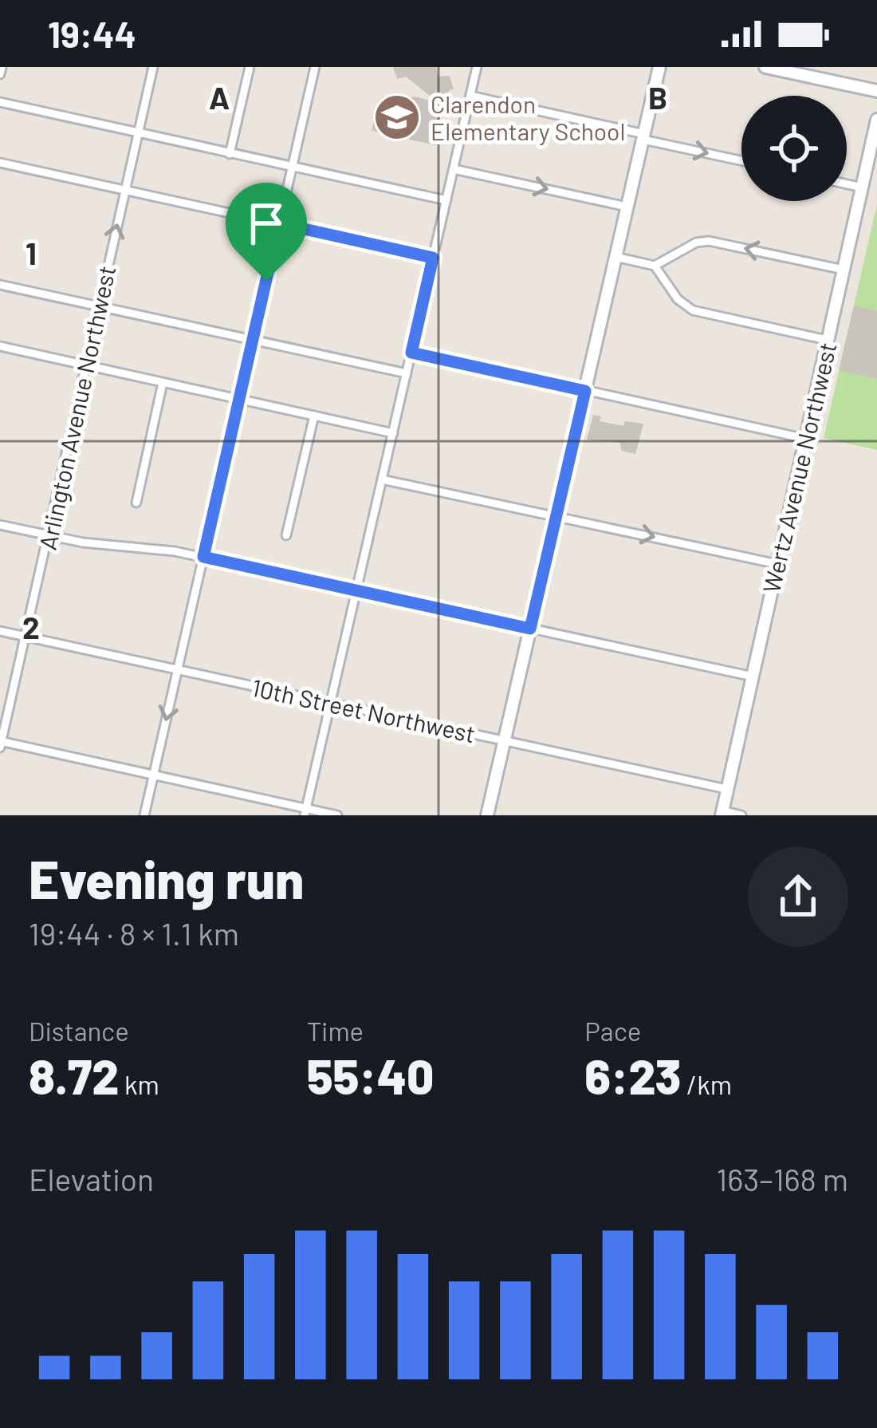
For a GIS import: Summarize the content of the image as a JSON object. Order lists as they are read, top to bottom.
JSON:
{
  "streets": {
    "street": ["Arlington Avenue Northwest", "Wertz Avenue Northwest", "10th Street Northwest"]
  },
  "crossings": [
    ["Arlington Avenue Northwest", "10th Street Northwest"],
    ["Wertz Avenue Northwest", "10th Street Northwest"]
  ],
  "places": {
    "school or university": ["Clarendon Elementary School"]
  },
  "page": {
    "status": "19:44",
    "heading": ["Evening run", "19:44 · 8 × 1.1 km"],
    "stats": [
      ["Distance", "8.72 km"],
      ["Time", "55:40"],
      ["Pace", "6:23 /km"]
    ],
    "chart": ["Elevation", "163–168 m"]
  },
  "grid": {
    "columns": ["A", "B"],
    "rows": ["1", "2"]
  }
}
